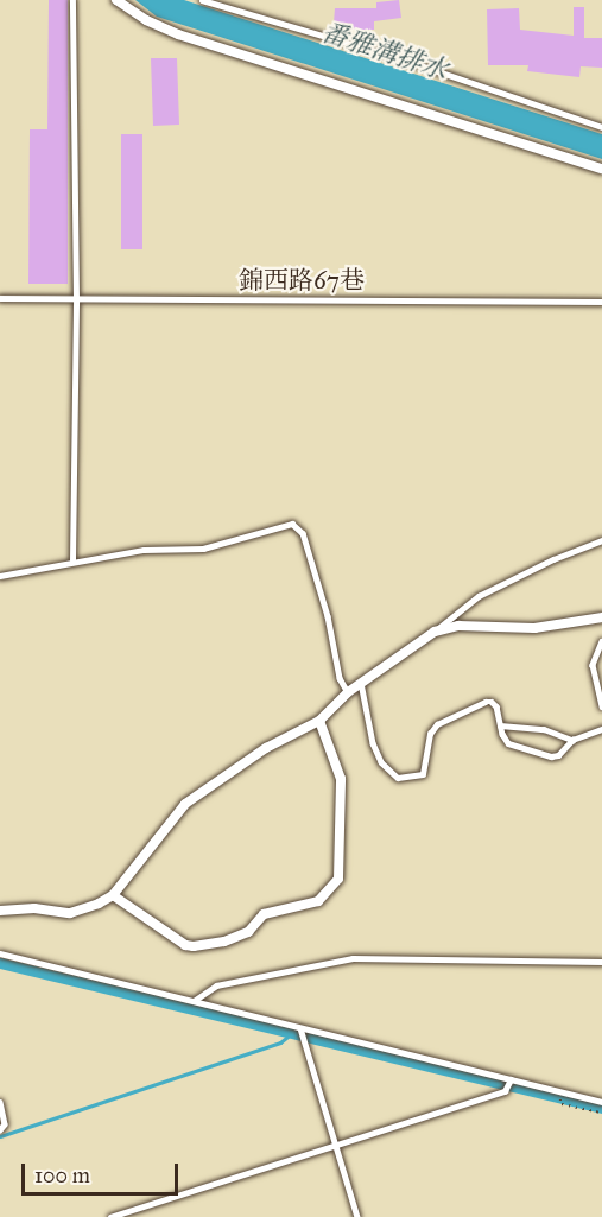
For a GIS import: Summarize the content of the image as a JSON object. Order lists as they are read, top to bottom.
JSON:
{
  "streets": {
    "lane": ["錦西路67巷"]
  },
  "water": ["番雅溝排水"],
  "scale_bar": "100 m"
}
